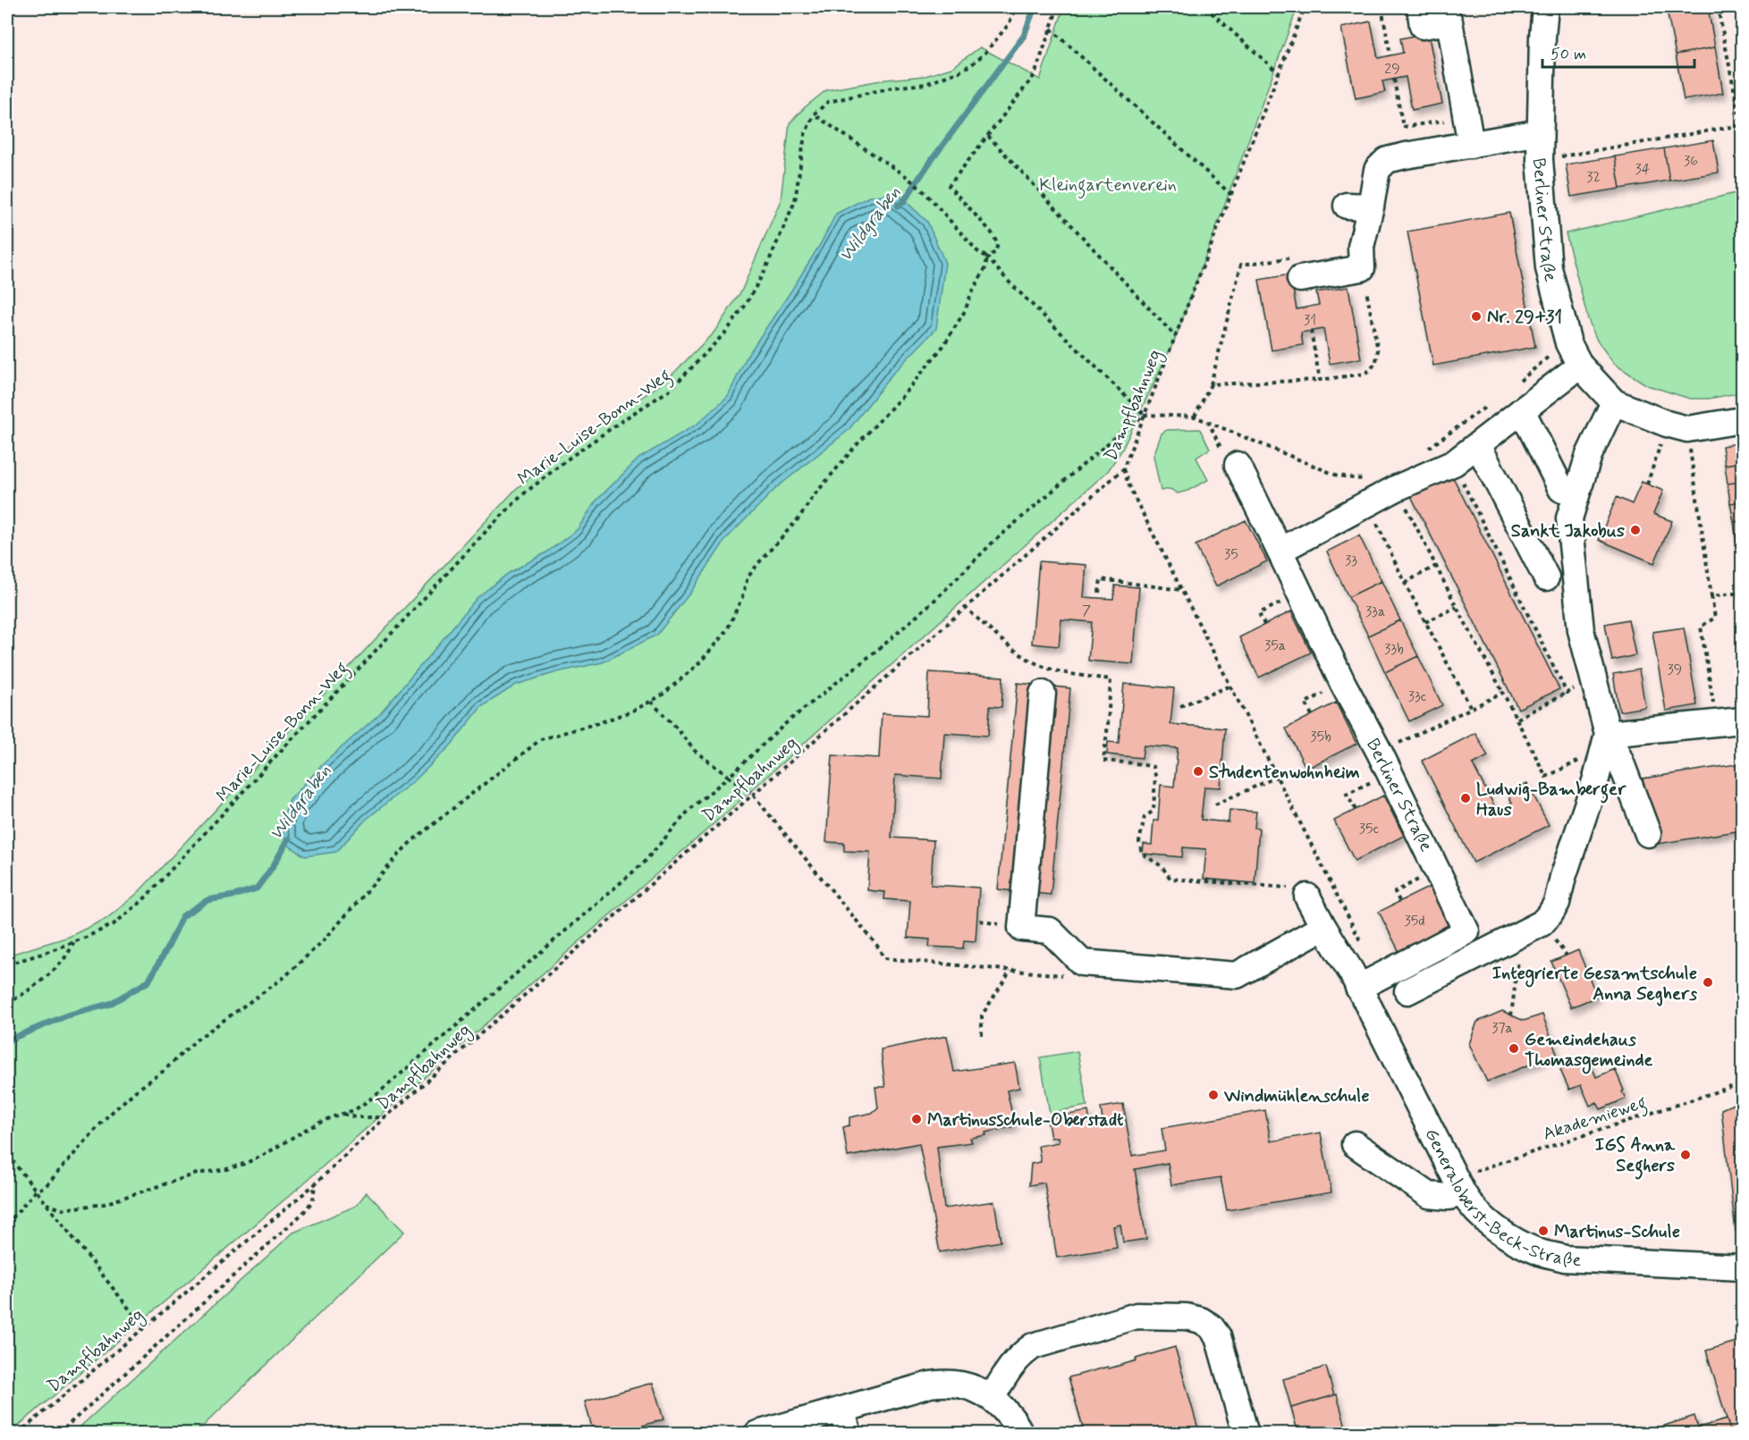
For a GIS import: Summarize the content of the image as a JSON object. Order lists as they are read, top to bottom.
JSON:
{
  "streets": {
    "street": ["Berliner Straße", "Generaloberst-Beck-Straße"],
    "path": ["Dampfbahnweg", "Marie-Luise-Bonn-Weg", "Akademieweg"]
  },
  "crossings": [
    ["Berliner Straße", "Generaloberst-Beck-Straße"],
    ["Akademieweg", "Generaloberst-Beck-Straße"]
  ],
  "water": ["Wildgraben"],
  "parks": ["Kleingartenverein"],
  "places": [
    "Nr. 29+31",
    "Sankt Jakobus",
    "Studentenwohnheim",
    "Ludwig-Bamberger Haus",
    "Integrierte Gesamtschule Anna Seghers",
    "Gemeindehaus Thomasgemeinde",
    "Windmühlenschule",
    "Martinusschule-Oberstadt",
    "IGS Anna Seghers",
    "Martinus-Schule"
  ],
  "house_numbers": [
    "29",
    "36",
    "34",
    "32",
    "31",
    "35",
    "33",
    "7",
    "33a",
    "35a",
    "33b",
    "39",
    "33c",
    "35b",
    "35c",
    "35d",
    "37a"
  ],
  "scale_bar": "50 m"
}
